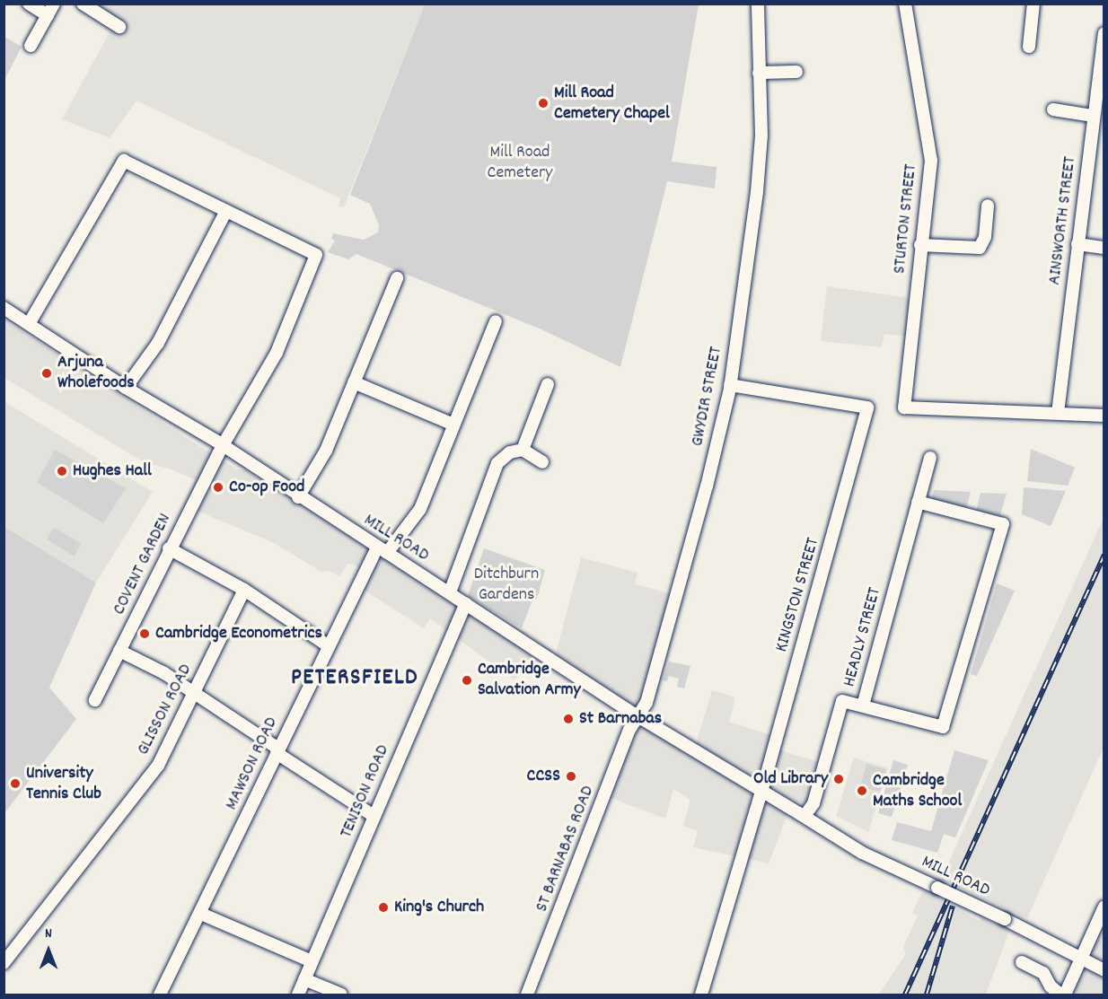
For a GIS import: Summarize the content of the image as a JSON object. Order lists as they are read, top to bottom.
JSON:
{
  "streets": {
    "street": [
      "STURTON STREET",
      "AINSWORTH STREET",
      "GWYDIR STREET",
      "MILL ROAD",
      "COVENT GARDEN",
      "KINGSTON STREET",
      "HEADLY STREET",
      "GLISSON ROAD",
      "MAWSON ROAD",
      "TENISON ROAD",
      "ST BARNABAS ROAD"
    ]
  },
  "crossings": [
    ["STURTON STREET", "AINSWORTH STREET"],
    ["GWYDIR STREET", "MILL ROAD"],
    ["GWYDIR STREET", "KINGSTON STREET"],
    ["GWYDIR STREET", "ST BARNABAS ROAD"],
    ["MILL ROAD", "COVENT GARDEN"],
    ["MILL ROAD", "KINGSTON STREET"],
    ["MILL ROAD", "HEADLY STREET"],
    ["MILL ROAD", "MAWSON ROAD"],
    ["MILL ROAD", "TENISON ROAD"],
    ["MILL ROAD", "ST BARNABAS ROAD"]
  ],
  "districts": ["PETERSFIELD"],
  "parks": ["Mill Road Cemetery", "Ditchburn Gardens"],
  "places": [
    "Mill Road Cemetery Chapel",
    "Arjuna Wholefoods",
    "Hughes Hall",
    "Co-op Food",
    "Cambridge Econometrics",
    "Cambridge Salvation Army",
    "St Barnabas",
    "CCSS",
    "Old Library",
    "University Tennis Club",
    "Cambridge Maths School",
    "King's Church"
  ],
  "north": "top"
}
